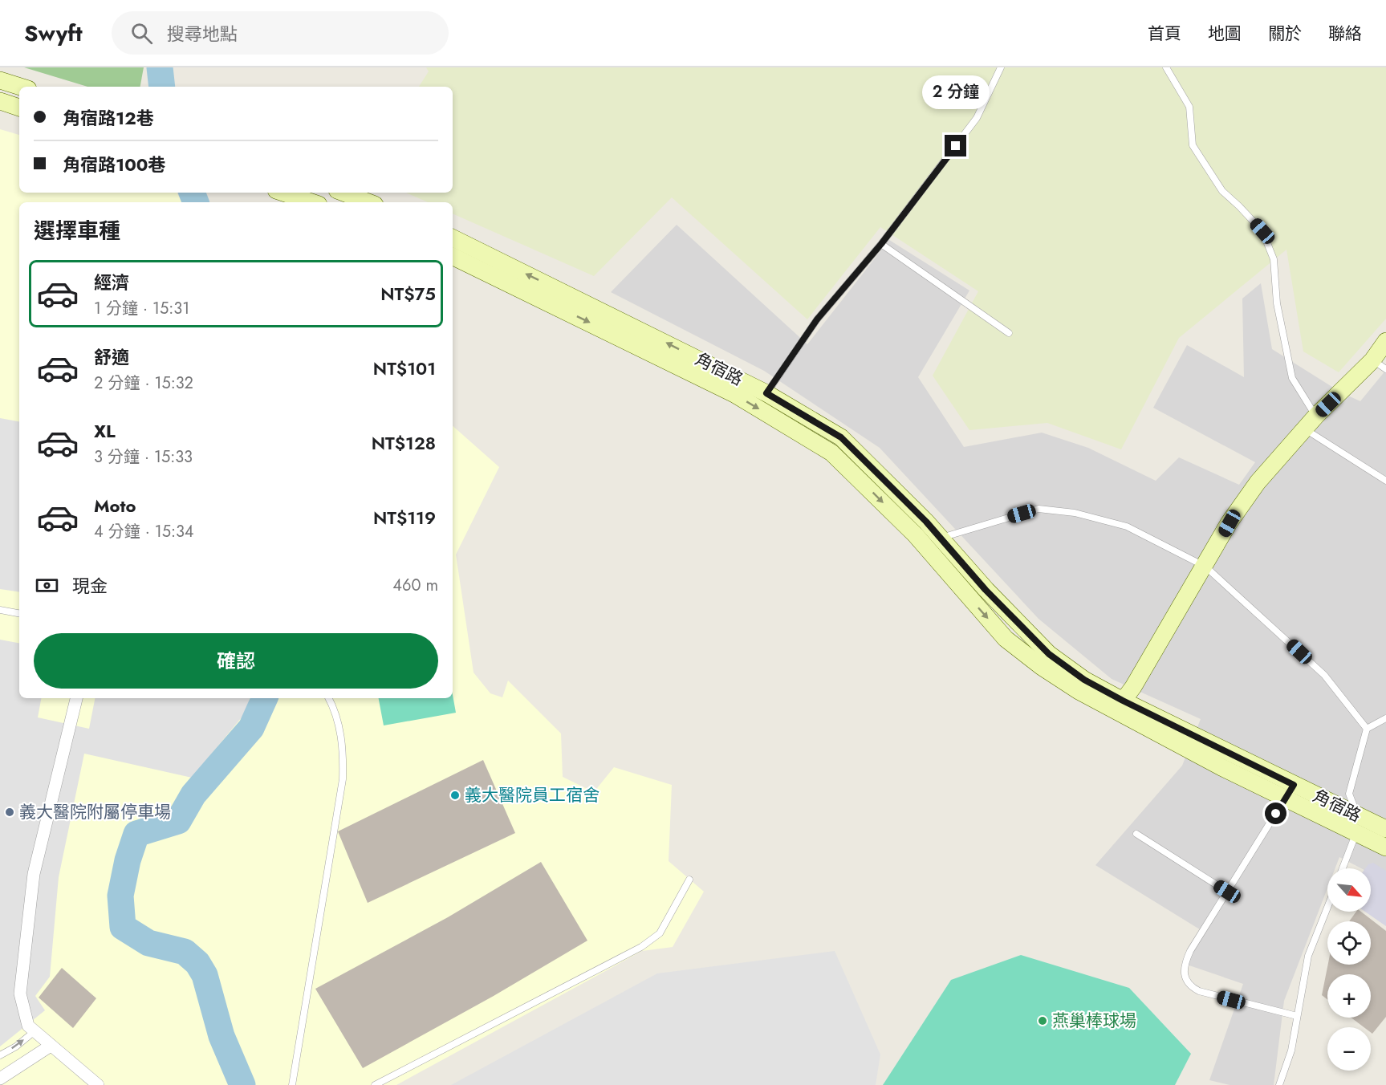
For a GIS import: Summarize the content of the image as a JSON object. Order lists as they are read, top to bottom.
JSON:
{
  "streets": {
    "main road": ["角宿路"]
  },
  "places": ["義大醫院員工宿舍", "義大醫院附屬停車場", "燕巢棒球場"],
  "north": "bottom right",
  "page": {
    "header": "Swyft",
    "search": "搜尋地點",
    "nav": [
      "首頁",
      "地圖",
      "關於",
      "聯絡"
    ],
    "bubble": "2 分鐘",
    "banner": ["角宿路12巷", "角宿路100巷"],
    "heading": "選擇車種",
    "list": [
      {
        "name": "經濟",
        "note": "1 分鐘 · 15:31",
        "value": "NT$75"
      },
      {
        "name": "舒適",
        "note": "2 分鐘 · 15:32",
        "value": "NT$101"
      },
      {
        "name": "XL",
        "note": "3 分鐘 · 15:33",
        "value": "NT$128"
      },
      {
        "name": "Moto",
        "note": "4 分鐘 · 15:34",
        "value": "NT$119"
      }
    ],
    "pay": ["現金", "460 m"],
    "buttons": "確認",
    "map_buttons": ["+", "−"]
  }
}
